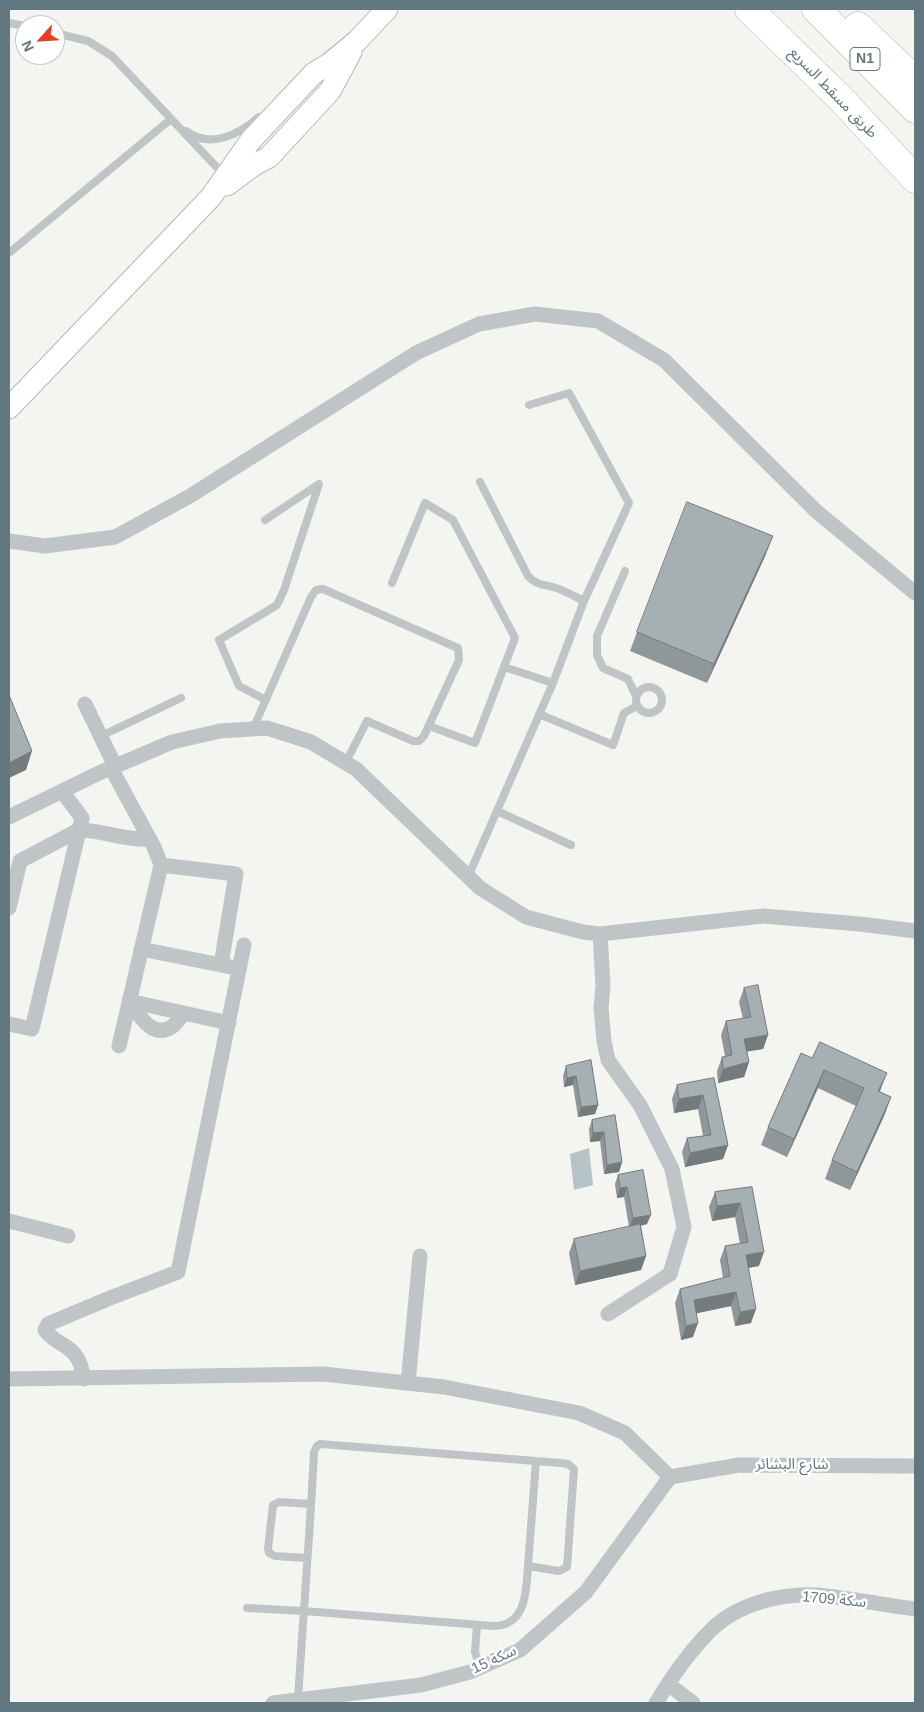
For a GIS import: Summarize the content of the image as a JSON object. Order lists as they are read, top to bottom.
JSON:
{
  "streets": {
    "highway": ["N1", "طريق مسقط السريع"],
    "street": ["شارع البشائر", "سكة 1709", "سكة 15"]
  },
  "crossings": [
    ["شارع البشائر", "سكة 15"]
  ],
  "north": "bottom left"
}
